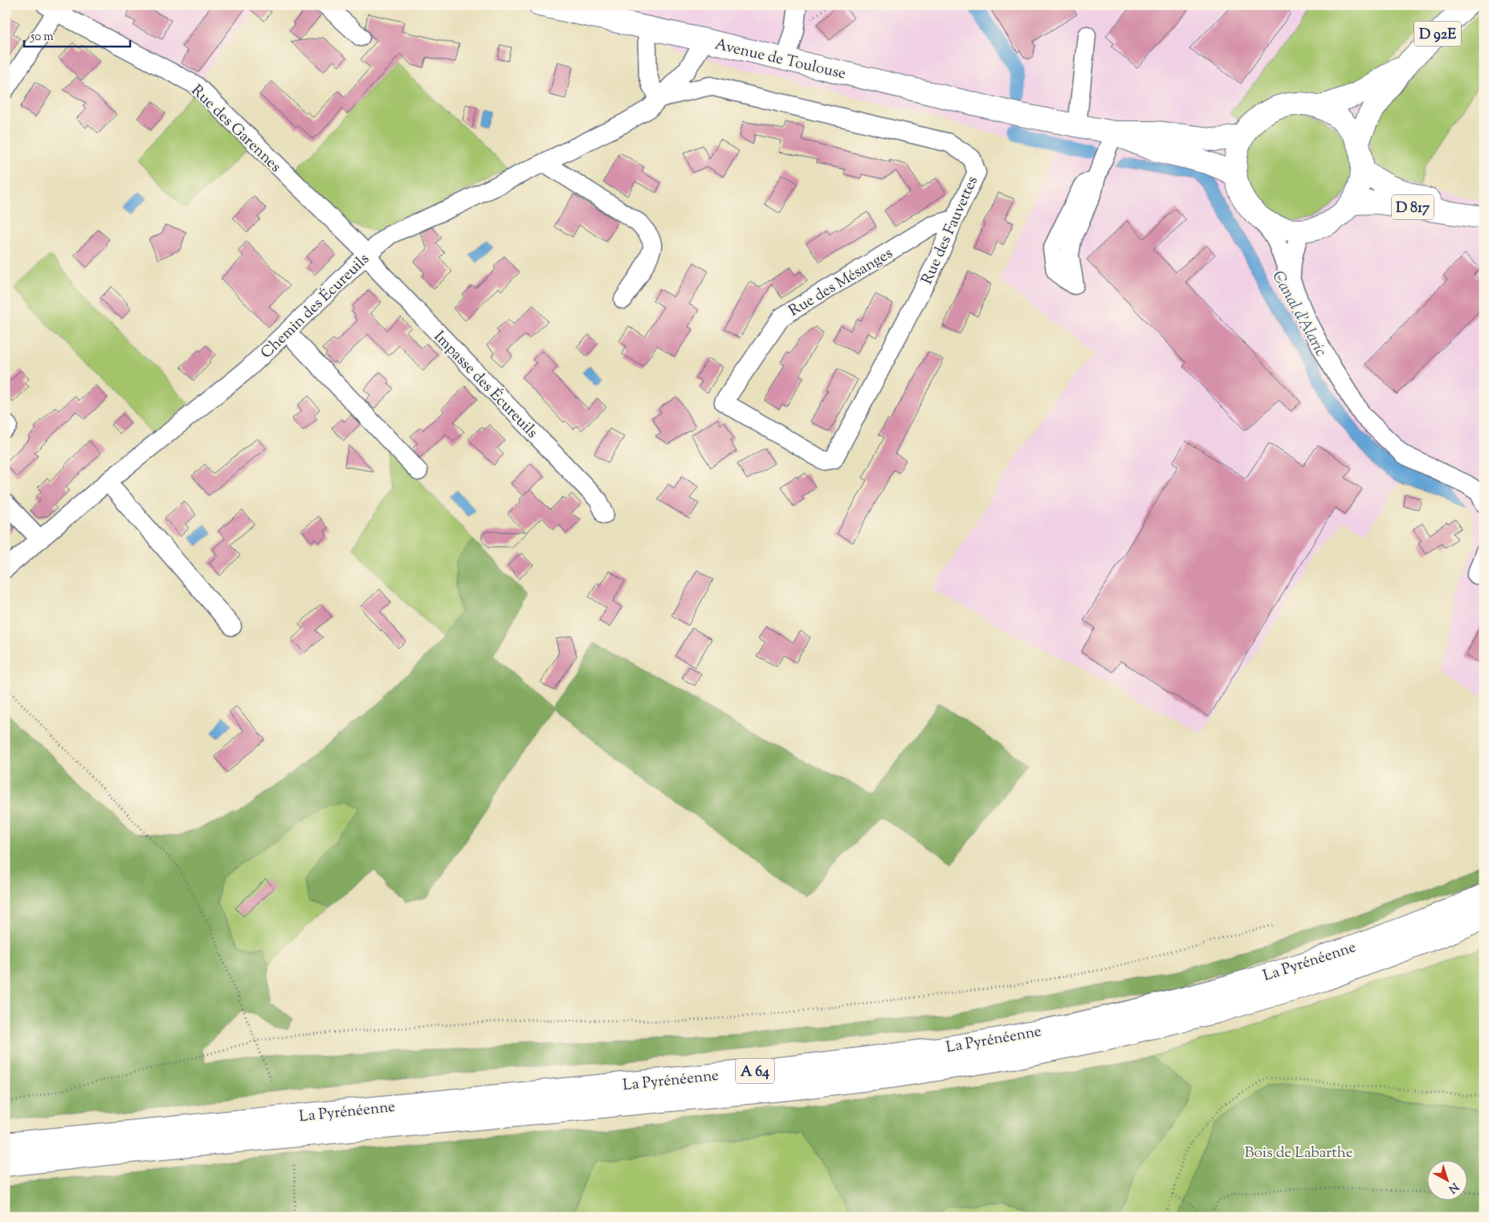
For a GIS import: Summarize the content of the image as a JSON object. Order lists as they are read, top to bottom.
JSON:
{
  "streets": {
    "main road": [
      "D 92E",
      "Avenue de Toulouse",
      "D 817",
      "La Pyrénéenne",
      "A 64"
    ],
    "street": [
      "Rue des Garennes",
      "Rue des Fauvettes",
      "Rue des Mésanges",
      "Chemin des Écureuils",
      "Impasse des Écureuils"
    ]
  },
  "crossings": [
    ["Avenue de Toulouse", "Chemin des Écureuils"],
    ["Rue des Garennes", "Chemin des Écureuils"],
    ["Rue des Garennes", "Impasse des Écureuils"],
    ["Rue des Fauvettes", "Rue des Mésanges"],
    ["Rue des Fauvettes", "Chemin des Écureuils"],
    ["Chemin des Écureuils", "Impasse des Écureuils"]
  ],
  "water": ["Canal d'Alaric"],
  "parks": ["Bois de Labarthe"],
  "scale_bar": "50 m",
  "north": "bottom right"
}
